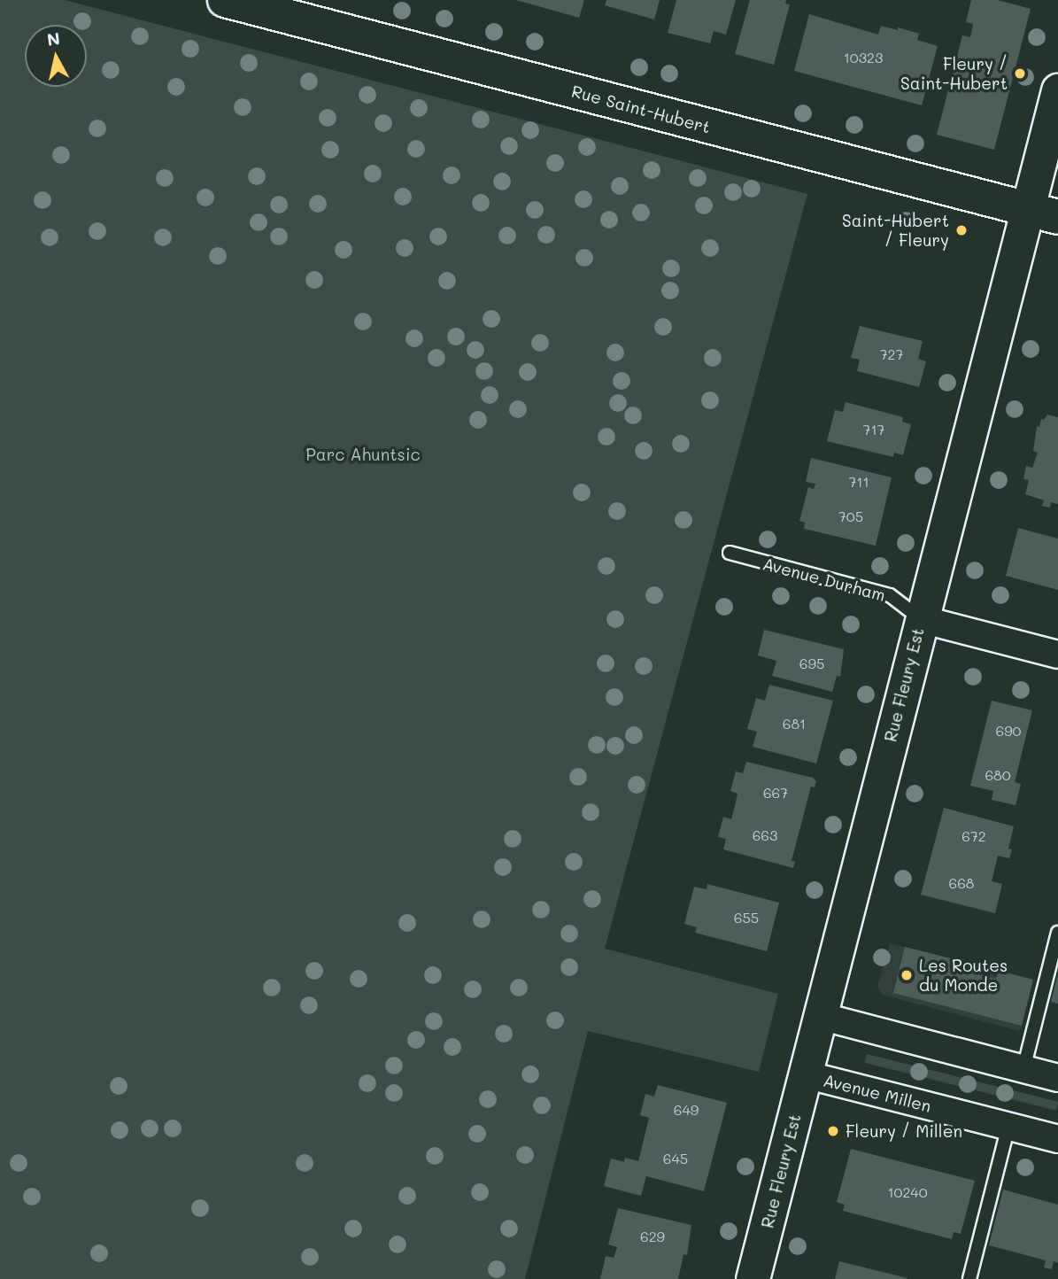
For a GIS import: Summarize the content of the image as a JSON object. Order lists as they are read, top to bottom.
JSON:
{
  "streets": {
    "main road": ["Rue Saint-Hubert"],
    "street": ["Avenue Durham", "Rue Fleury Est", "Avenue Millen"]
  },
  "crossings": [
    ["Rue Saint-Hubert", "Rue Fleury Est"],
    ["Avenue Durham", "Rue Fleury Est"],
    ["Rue Fleury Est", "Avenue Millen"]
  ],
  "parks": ["Parc Ahuntsic"],
  "places": [
    "Fleury / Saint-Hubert",
    "Saint-Hubert / Fleury",
    "Les Routes du Monde",
    "Fleury / Millen"
  ],
  "house_numbers": [
    "10323",
    "727",
    "717",
    "711",
    "705",
    "695",
    "681",
    "690",
    "680",
    "667",
    "663",
    "672",
    "668",
    "655",
    "649",
    "645",
    "10240",
    "629"
  ],
  "north": "top"
}
